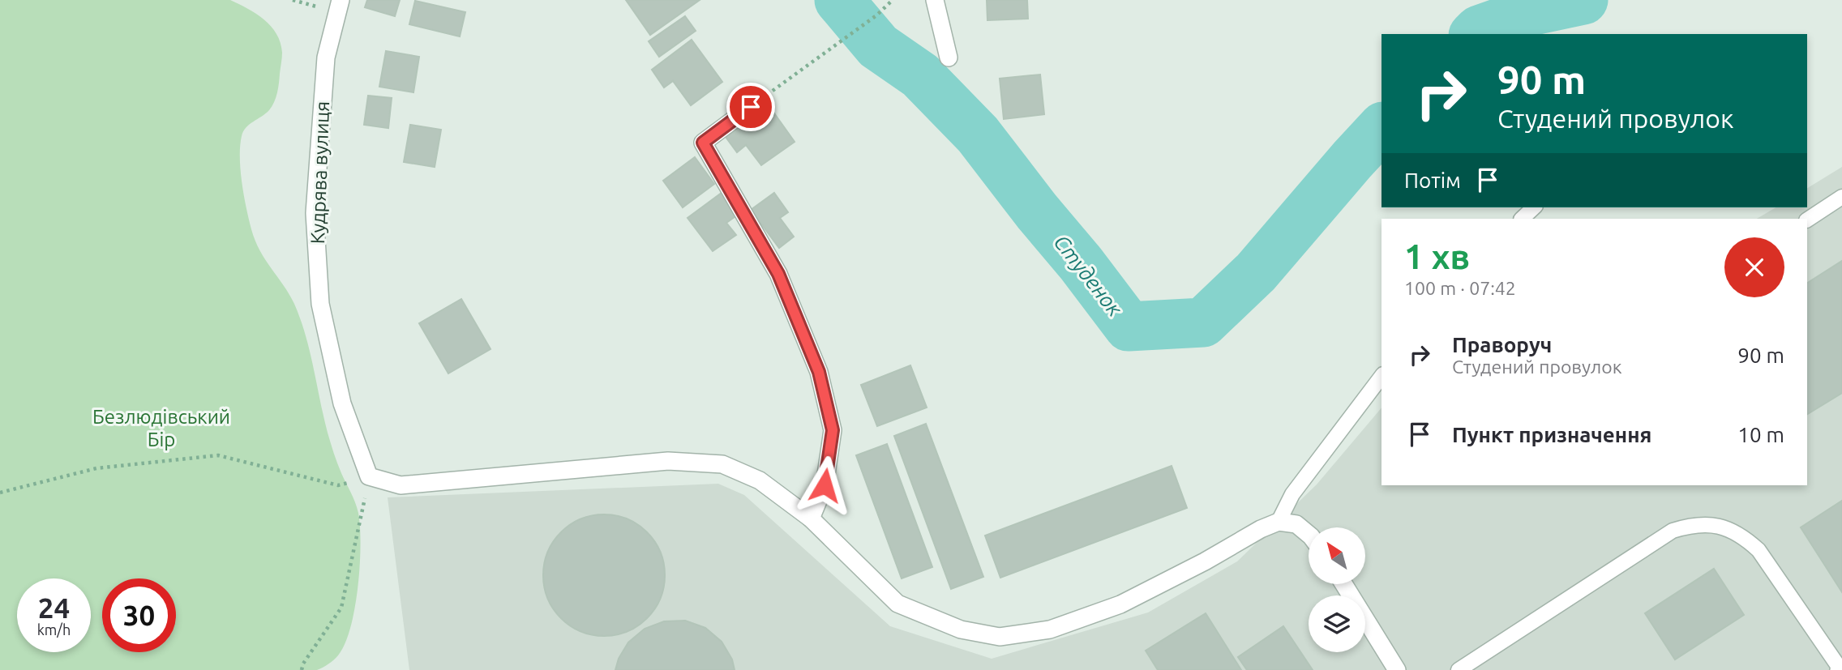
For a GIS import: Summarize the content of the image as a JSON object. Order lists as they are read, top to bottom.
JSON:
{
  "streets": {
    "street": ["Кудрява вулиця"]
  },
  "water": ["Студенок"],
  "parks": ["Безлюдівський Бір"],
  "north": "top left",
  "page": {
    "turn": ["90 m", "Студений провулок"],
    "then": "Потім",
    "heading": ["1 хв", "100 m · 07:42"],
    "list": [
      {
        "name": "Праворуч",
        "note": "Студений провулок",
        "value": "90 m"
      },
      {
        "name": "Пункт призначення",
        "value": "10 m"
      }
    ],
    "speed": "24 km/h",
    "limit": "30"
  }
}
